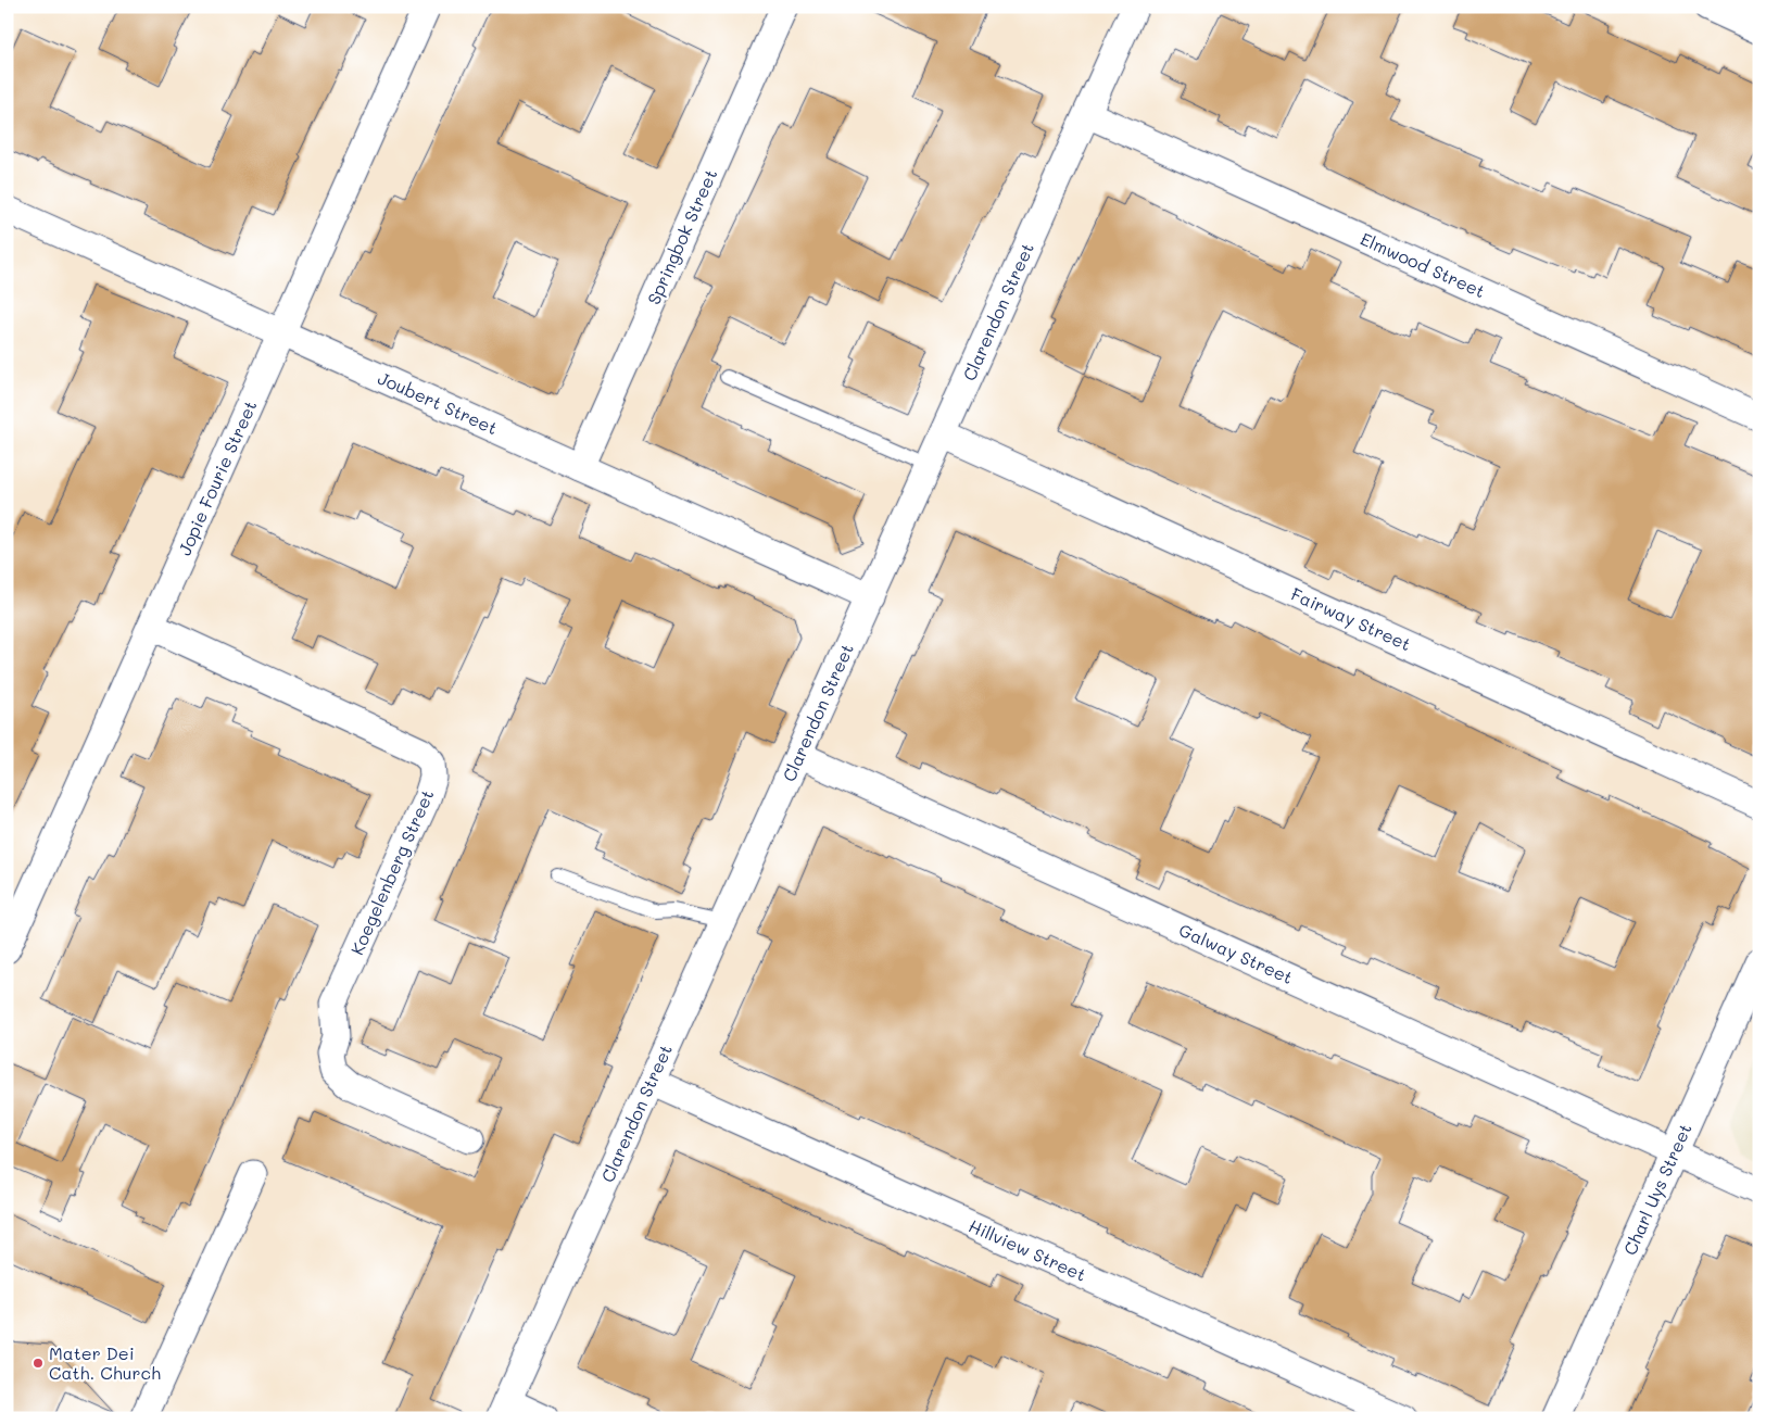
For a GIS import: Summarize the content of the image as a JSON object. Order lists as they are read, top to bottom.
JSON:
{
  "streets": {
    "street": [
      "Springbok Street",
      "Elmwood Street",
      "Clarendon Street",
      "Joubert Street",
      "Jopie Fourie Street",
      "Fairway Street",
      "Koegelenberg Street",
      "Galway Street",
      "Charl Uys Street",
      "Hillview Street"
    ]
  },
  "crossings": [
    ["Springbok Street", "Joubert Street"],
    ["Elmwood Street", "Clarendon Street"],
    ["Clarendon Street", "Joubert Street"],
    ["Clarendon Street", "Fairway Street"],
    ["Clarendon Street", "Galway Street"],
    ["Clarendon Street", "Hillview Street"],
    ["Joubert Street", "Jopie Fourie Street"],
    ["Jopie Fourie Street", "Koegelenberg Street"],
    ["Galway Street", "Charl Uys Street"]
  ],
  "places": ["Mater Dei Cath. Church"]
}
